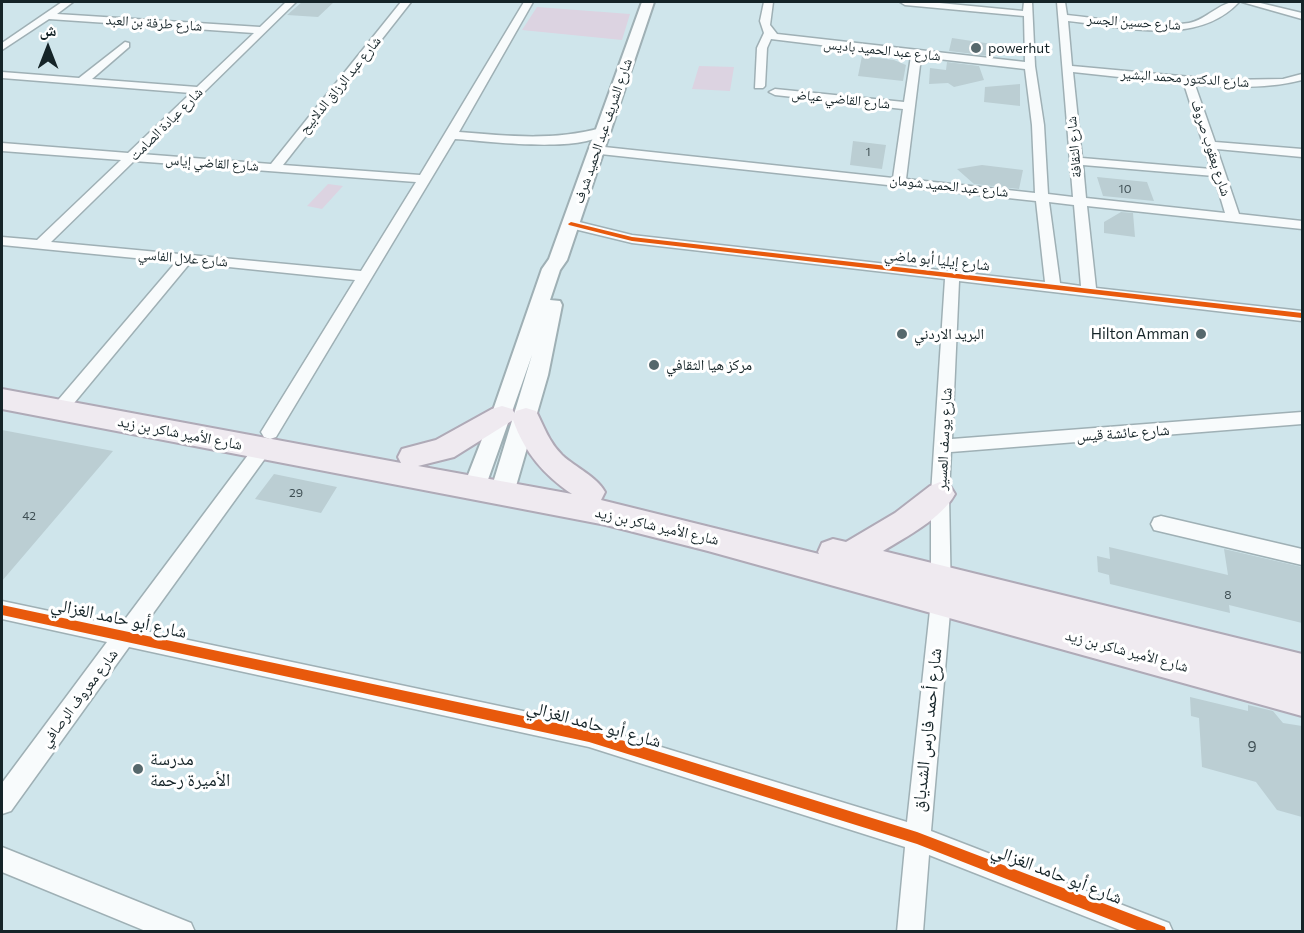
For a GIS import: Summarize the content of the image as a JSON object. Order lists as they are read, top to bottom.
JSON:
{
  "streets": {
    "main road": ["شارع الأمير شاكر بن زيد"],
    "street": [
      "شارع حسين الجسر",
      "شارع طرفة بن العبد",
      "شارع عبد الحميد باديس",
      "شارع الدكتور محمد البشير",
      "شارع عبد الرزاق الدلابيح",
      "شارع القاضي عياض",
      "شارع عبادة الصامت",
      "شارع الشريف عبد الحميد شرف",
      "شارع الثقافة",
      "شارع يعقوب صروف",
      "شارع القاضي إياس",
      "شارع عبد الحميد شومان",
      "شارع علال الفاسي",
      "شارع إيليا أبو ماضي",
      "شارع عائشة قيس",
      "شارع يوسف العسير",
      "شارع أبو حامد الغزالي",
      "شارع معروف الرصافي",
      "شارع أحمد فارس الشدياق"
    ]
  },
  "crossings": [
    ["شارع حسين الجسر", "شارع الثقافة"],
    ["شارع طرفة بن العبد", "شارع عبادة الصامت"],
    ["شارع عبد الحميد باديس", "شارع القاضي عياض"],
    ["شارع الدكتور محمد البشير", "شارع الثقافة"],
    ["شارع الدكتور محمد البشير", "شارع يعقوب صروف"],
    ["شارع عبد الرزاق الدلابيح", "شارع القاضي إياس"],
    ["شارع عبادة الصامت", "شارع القاضي إياس"],
    ["شارع عبادة الصامت", "شارع علال الفاسي"],
    ["شارع الشريف عبد الحميد شرف", "شارع عبد الحميد شومان"],
    ["شارع الشريف عبد الحميد شرف", "شارع إيليا أبو ماضي"],
    ["شارع الشريف عبد الحميد شرف", "شارع الأمير شاكر بن زيد"],
    ["شارع الثقافة", "شارع عبد الحميد شومان"],
    ["شارع الثقافة", "شارع إيليا أبو ماضي"],
    ["شارع يعقوب صروف", "شارع عبد الحميد شومان"],
    ["شارع إيليا أبو ماضي", "شارع يوسف العسير"],
    ["شارع الأمير شاكر بن زيد", "شارع يوسف العسير"],
    ["شارع الأمير شاكر بن زيد", "شارع معروف الرصافي"],
    ["شارع الأمير شاكر بن زيد", "شارع أحمد فارس الشدياق"],
    ["شارع عائشة قيس", "شارع يوسف العسير"],
    ["شارع يوسف العسير", "شارع أحمد فارس الشدياق"],
    ["شارع أبو حامد الغزالي", "شارع معروف الرصافي"],
    ["شارع أبو حامد الغزالي", "شارع أحمد فارس الشدياق"]
  ],
  "places": [
    "powerhut",
    "البريد الاردني",
    "Hilton Amman",
    "مركز هيا الثقافي",
    "مدرسة الأميرة رحمة"
  ],
  "house_numbers": [
    "1",
    "10",
    "29",
    "42",
    "8",
    "9"
  ],
  "north": "top"
}
